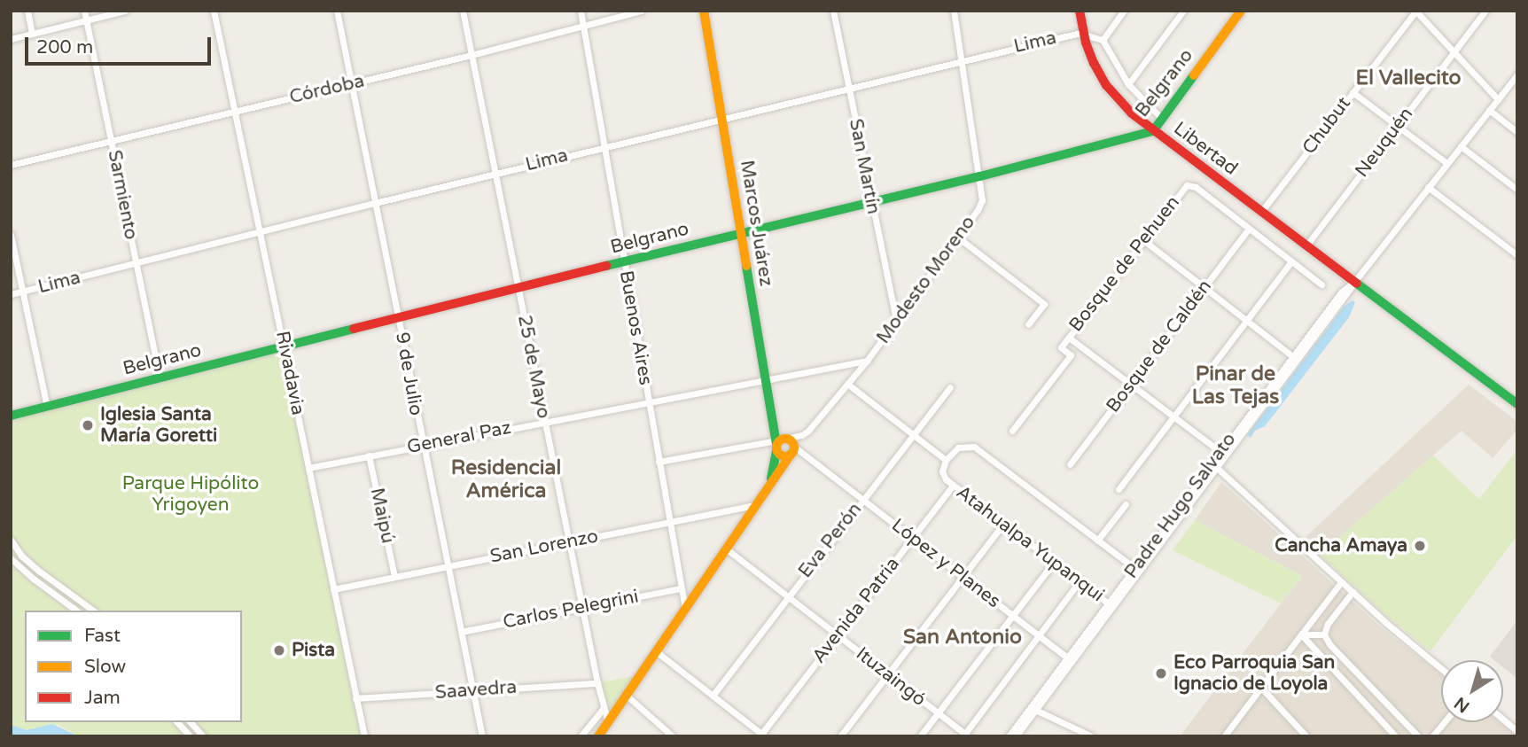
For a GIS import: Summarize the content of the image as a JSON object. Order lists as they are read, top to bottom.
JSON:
{
  "streets": {
    "main road": ["Belgrano", "Libertad", "Marcos Juárez"],
    "street": [
      "Lima",
      "Córdoba",
      "Chubut",
      "Neuquén",
      "San Martín",
      "Sarmiento",
      "Bosque de Pehuen",
      "Modesto Moreno",
      "Buenos Aires",
      "Bosque de Caldén",
      "25 de Mayo",
      "Rivadavia",
      "9 de Julio",
      "General Paz",
      "Padre Hugo Salvato",
      "Maipú",
      "Eva Perón",
      "Atahualpa Yupanqui",
      "San Lorenzo",
      "López y Planes",
      "Carlos Pelegrini",
      "Avenida Patria",
      "Ituzaingó",
      "Saavedra"
    ]
  },
  "crossings": [
    ["Lima", "Libertad"],
    ["Lima", "San Martín"],
    ["Lima", "Sarmiento"],
    ["Lima", "Marcos Juárez"],
    ["Lima", "Modesto Moreno"],
    ["Lima", "Buenos Aires"],
    ["Lima", "25 de Mayo"],
    ["Lima", "Rivadavia"],
    ["Lima", "9 de Julio"],
    ["Belgrano", "Libertad"],
    ["Belgrano", "San Martín"],
    ["Belgrano", "Sarmiento"],
    ["Belgrano", "Marcos Juárez"],
    ["Belgrano", "Modesto Moreno"],
    ["Belgrano", "Buenos Aires"],
    ["Belgrano", "25 de Mayo"],
    ["Belgrano", "Rivadavia"],
    ["Belgrano", "9 de Julio"],
    ["Córdoba", "Sarmiento"],
    ["Córdoba", "Buenos Aires"],
    ["Córdoba", "25 de Mayo"],
    ["Córdoba", "Rivadavia"],
    ["Córdoba", "9 de Julio"],
    ["Chubut", "Libertad"],
    ["Neuquén", "Libertad"],
    ["Libertad", "Padre Hugo Salvato"],
    ["San Martín", "Modesto Moreno"],
    ["Marcos Juárez", "Modesto Moreno"],
    ["Marcos Juárez", "Buenos Aires"],
    ["Marcos Juárez", "25 de Mayo"],
    ["Marcos Juárez", "General Paz"],
    ["Marcos Juárez", "San Lorenzo"],
    ["Marcos Juárez", "López y Planes"],
    ["Marcos Juárez", "Ituzaingó"],
    ["Bosque de Pehuen", "Bosque de Caldén"],
    ["Modesto Moreno", "Buenos Aires"],
    ["Modesto Moreno", "General Paz"],
    ["Modesto Moreno", "López y Planes"],
    ["Buenos Aires", "General Paz"],
    ["Buenos Aires", "San Lorenzo"],
    ["Buenos Aires", "Carlos Pelegrini"],
    ["25 de Mayo", "General Paz"],
    ["25 de Mayo", "San Lorenzo"],
    ["25 de Mayo", "Carlos Pelegrini"],
    ["25 de Mayo", "Saavedra"],
    ["Rivadavia", "General Paz"],
    ["Rivadavia", "San Lorenzo"],
    ["Rivadavia", "Saavedra"],
    ["9 de Julio", "General Paz"],
    ["9 de Julio", "San Lorenzo"],
    ["9 de Julio", "Carlos Pelegrini"],
    ["9 de Julio", "Saavedra"],
    ["General Paz", "Maipú"],
    ["Padre Hugo Salvato", "Atahualpa Yupanqui"],
    ["Padre Hugo Salvato", "López y Planes"],
    ["Maipú", "San Lorenzo"],
    ["Eva Perón", "López y Planes"],
    ["Eva Perón", "Ituzaingó"],
    ["Atahualpa Yupanqui", "Avenida Patria"],
    ["López y Planes", "Avenida Patria"],
    ["Avenida Patria", "Ituzaingó"]
  ],
  "districts": [
    "El Vallecito",
    "Pinar de Las Tejas",
    "Residencial América",
    "San Antonio"
  ],
  "parks": ["Parque Hipólito Yrigoyen"],
  "places": [
    "Iglesia Santa María Goretti",
    "Cancha Amaya",
    "Pista",
    "Eco Parroquia San Ignacio de Loyola"
  ],
  "legend": ["Fast", "Slow", "Jam"],
  "scale_bar": "200 m",
  "north": "bottom left"
}
